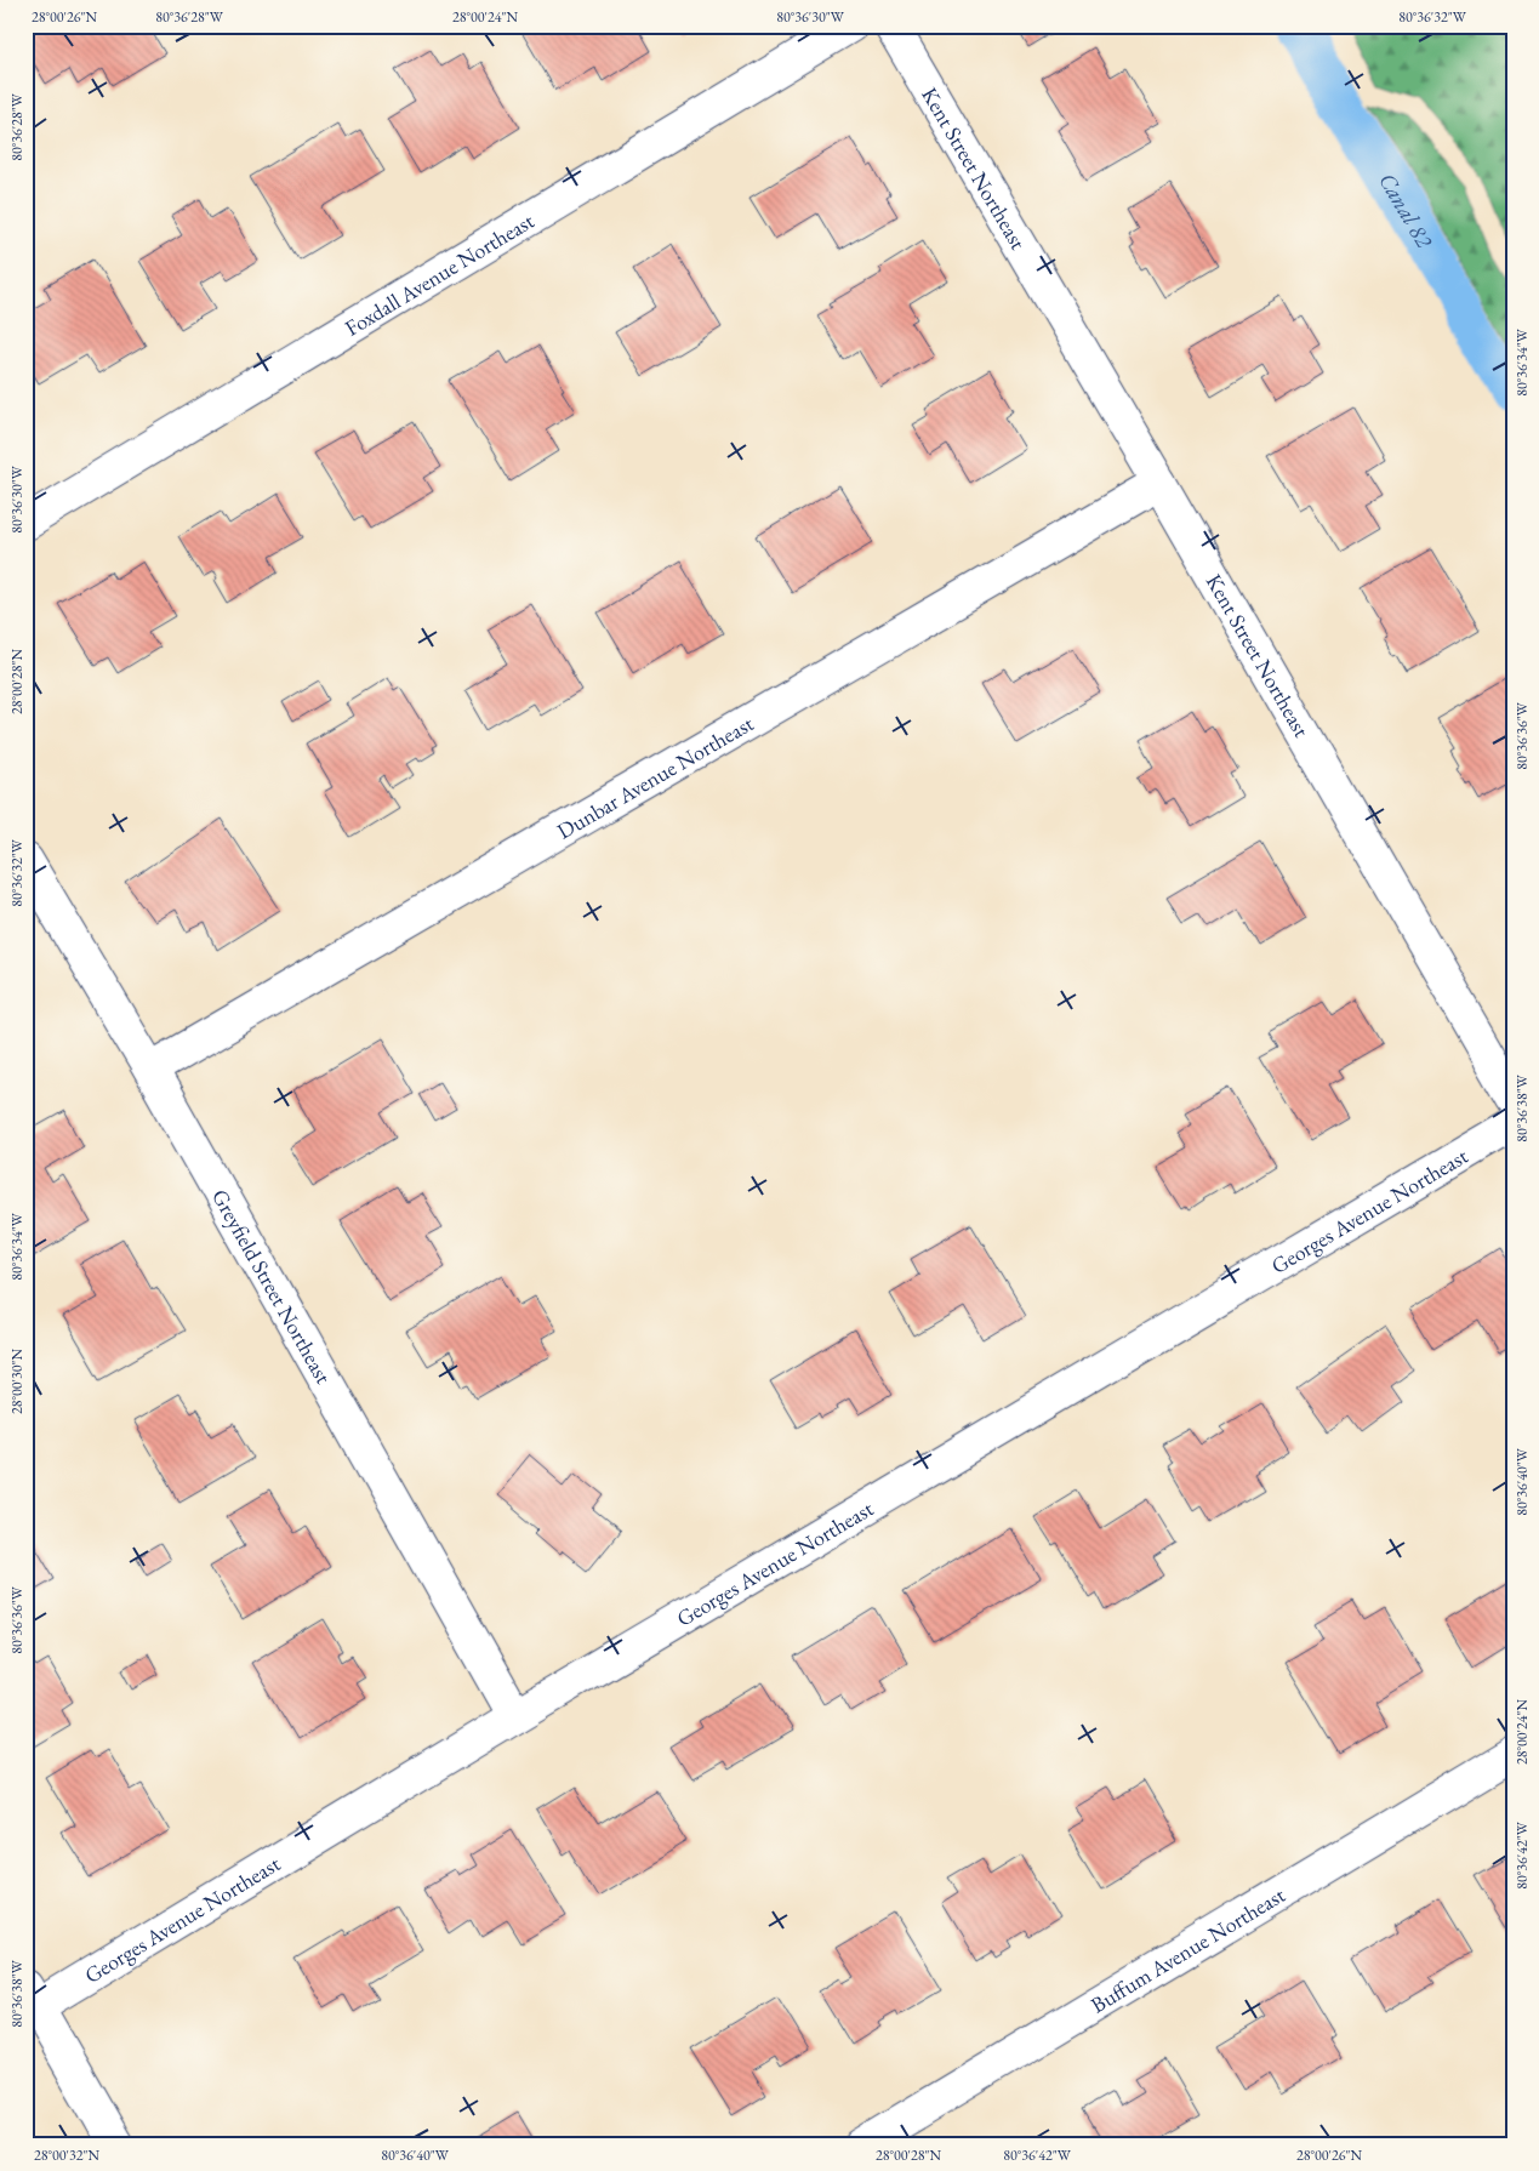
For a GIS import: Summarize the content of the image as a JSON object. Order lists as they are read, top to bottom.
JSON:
{
  "streets": {
    "street": [
      "Kent Street Northeast",
      "Foxdall Avenue Northeast",
      "Dunbar Avenue Northeast",
      "Georges Avenue Northeast",
      "Greyfield Street Northeast",
      "Buffum Avenue Northeast"
    ]
  },
  "crossings": [
    ["Kent Street Northeast", "Dunbar Avenue Northeast"],
    ["Dunbar Avenue Northeast", "Greyfield Street Northeast"],
    ["Georges Avenue Northeast", "Greyfield Street Northeast"]
  ],
  "water": ["Canal 82"],
  "coordinates": [
    "28°00'26\"N",
    "80°36'28\"W",
    "28°00'24\"N",
    "80°36'30\"W",
    "80°36'32\"W",
    "80°36'34\"W",
    "28°00'28\"N",
    "80°36'36\"W",
    "80°36'38\"W",
    "28°00'30\"N",
    "80°36'40\"W",
    "80°36'42\"W",
    "28°00'32\"N"
  ]
}
